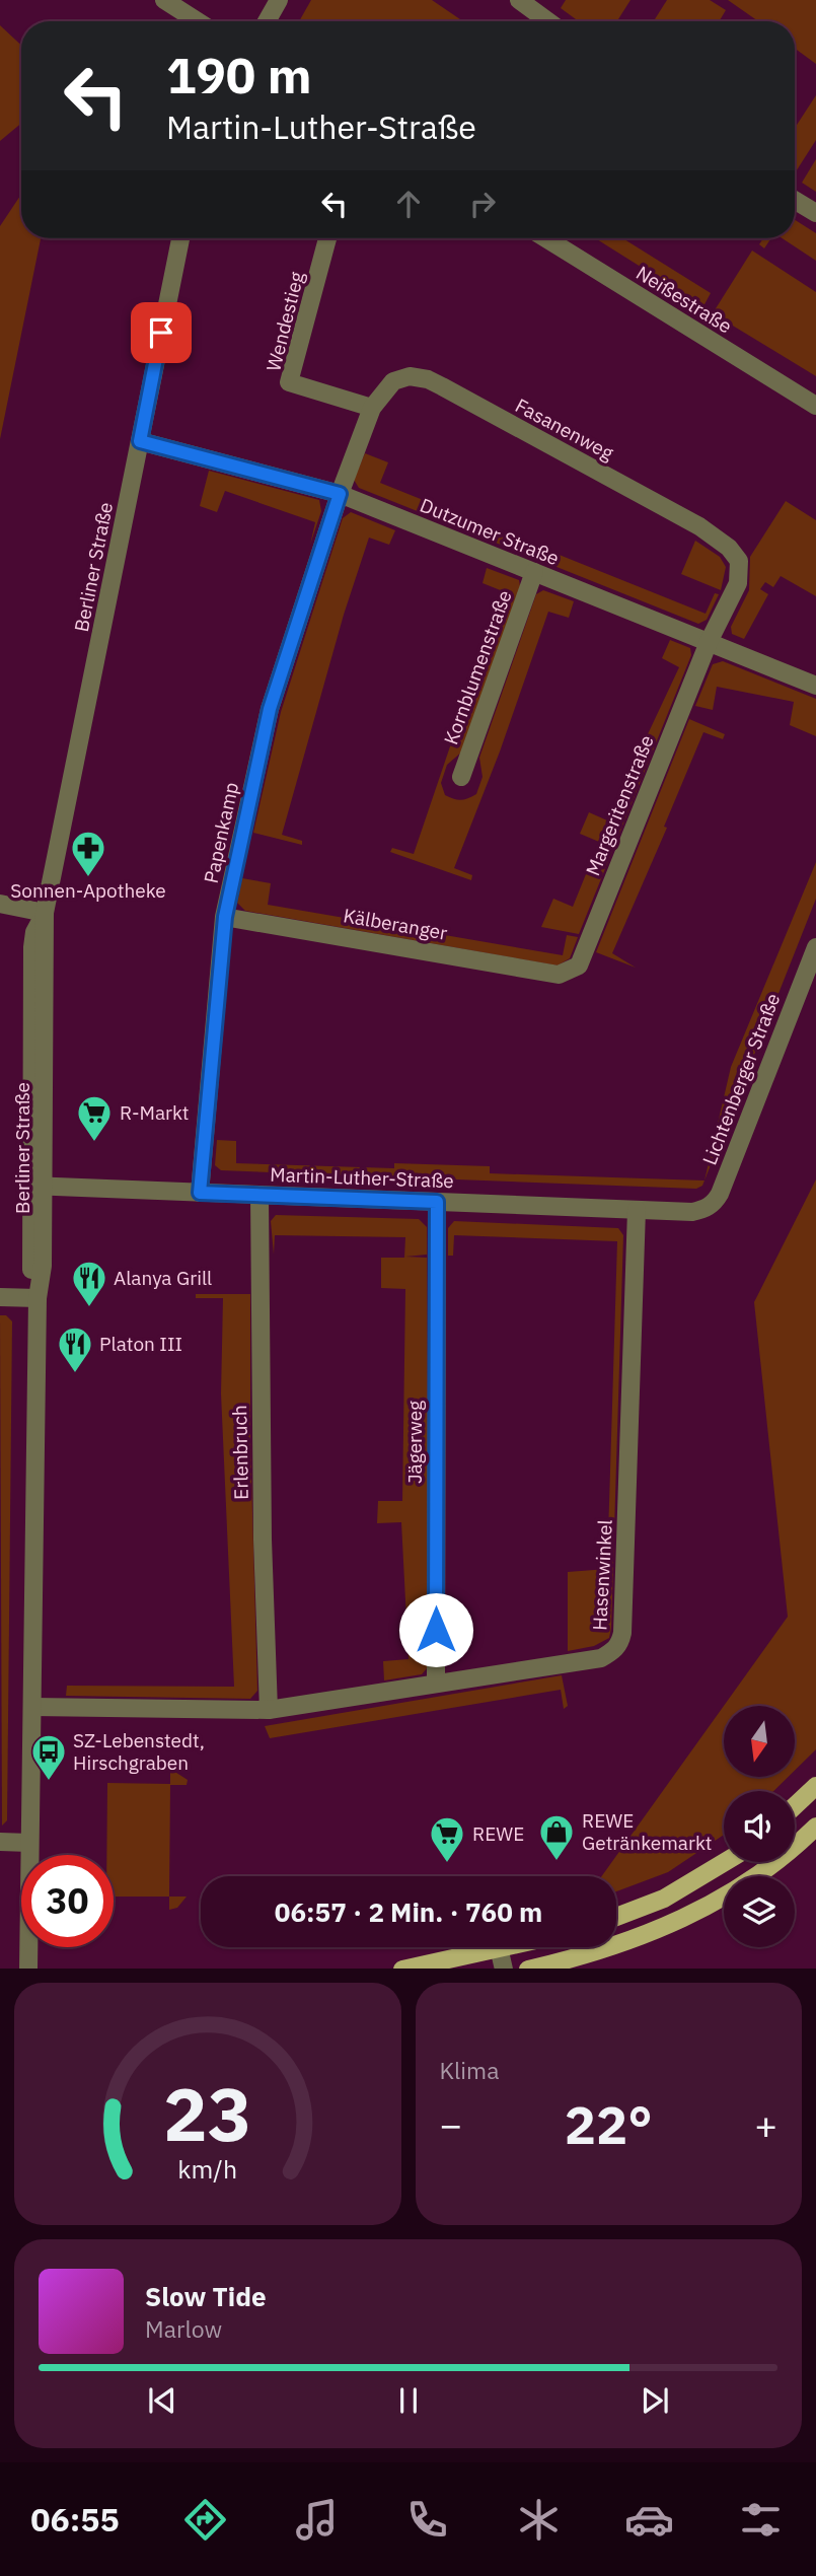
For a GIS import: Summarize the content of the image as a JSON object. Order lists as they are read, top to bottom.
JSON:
{
  "streets": {
    "street": [
      "Neißestraße",
      "Wendestieg",
      "Fasanenweg",
      "Dutzumer Straße",
      "Berliner Straße",
      "Kornblumenstraße",
      "Margeritenstraße",
      "Papenkamp",
      "Kälberanger",
      "Lichtenberger Straße",
      "Martin-Luther-Straße",
      "Jägerweg",
      "Erlenbruch",
      "Hasenwinkel"
    ]
  },
  "crossings": [
    ["Wendestieg", "Fasanenweg"],
    ["Fasanenweg", "Dutzumer Straße"],
    ["Fasanenweg", "Margeritenstraße"],
    ["Fasanenweg", "Papenkamp"],
    ["Dutzumer Straße", "Berliner Straße"],
    ["Dutzumer Straße", "Kornblumenstraße"],
    ["Dutzumer Straße", "Margeritenstraße"],
    ["Dutzumer Straße", "Papenkamp"],
    ["Berliner Straße", "Martin-Luther-Straße"],
    ["Berliner Straße", "Hasenwinkel"],
    ["Margeritenstraße", "Kälberanger"],
    ["Papenkamp", "Kälberanger"],
    ["Papenkamp", "Martin-Luther-Straße"],
    ["Lichtenberger Straße", "Martin-Luther-Straße"],
    ["Martin-Luther-Straße", "Jägerweg"],
    ["Martin-Luther-Straße", "Erlenbruch"],
    ["Martin-Luther-Straße", "Hasenwinkel"],
    ["Jägerweg", "Hasenwinkel"],
    ["Erlenbruch", "Hasenwinkel"]
  ],
  "places": {
    "pharmacy": ["Sonnen-Apotheke"],
    "supermarket": ["R-Markt", "REWE"],
    "restaurant": ["Alanya Grill", "Platon III"],
    "bus stop": ["SZ-Lebenstedt, Hirschgraben"],
    "shop": ["REWE Getränkemarkt"]
  },
  "north": "bottom",
  "page": {
    "turn": ["190 m", "Martin-Luther-Straße"],
    "limit": "30",
    "trip": "06:57 · 2 Min. · 760 m",
    "tile": "Klima",
    "heat": ["−", "22°", "+"],
    "song": ["Slow Tide", "Marlow"],
    "tabs": "06:55",
    "gauge": ["23", "km/h"]
  }
}
